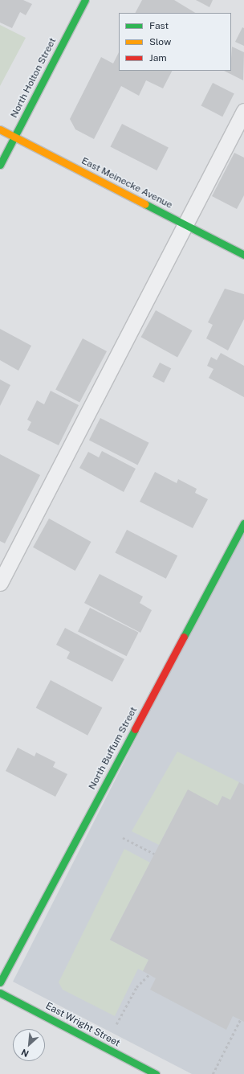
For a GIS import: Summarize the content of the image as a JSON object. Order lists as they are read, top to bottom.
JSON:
{
  "streets": {
    "street": [
      "North Holton Street",
      "East Meinecke Avenue",
      "North Buffum Street",
      "East Wright Street"
    ]
  },
  "crossings": [
    ["North Holton Street", "East Meinecke Avenue"]
  ],
  "legend": ["Fast", "Slow", "Jam"],
  "north": "bottom left"
}
